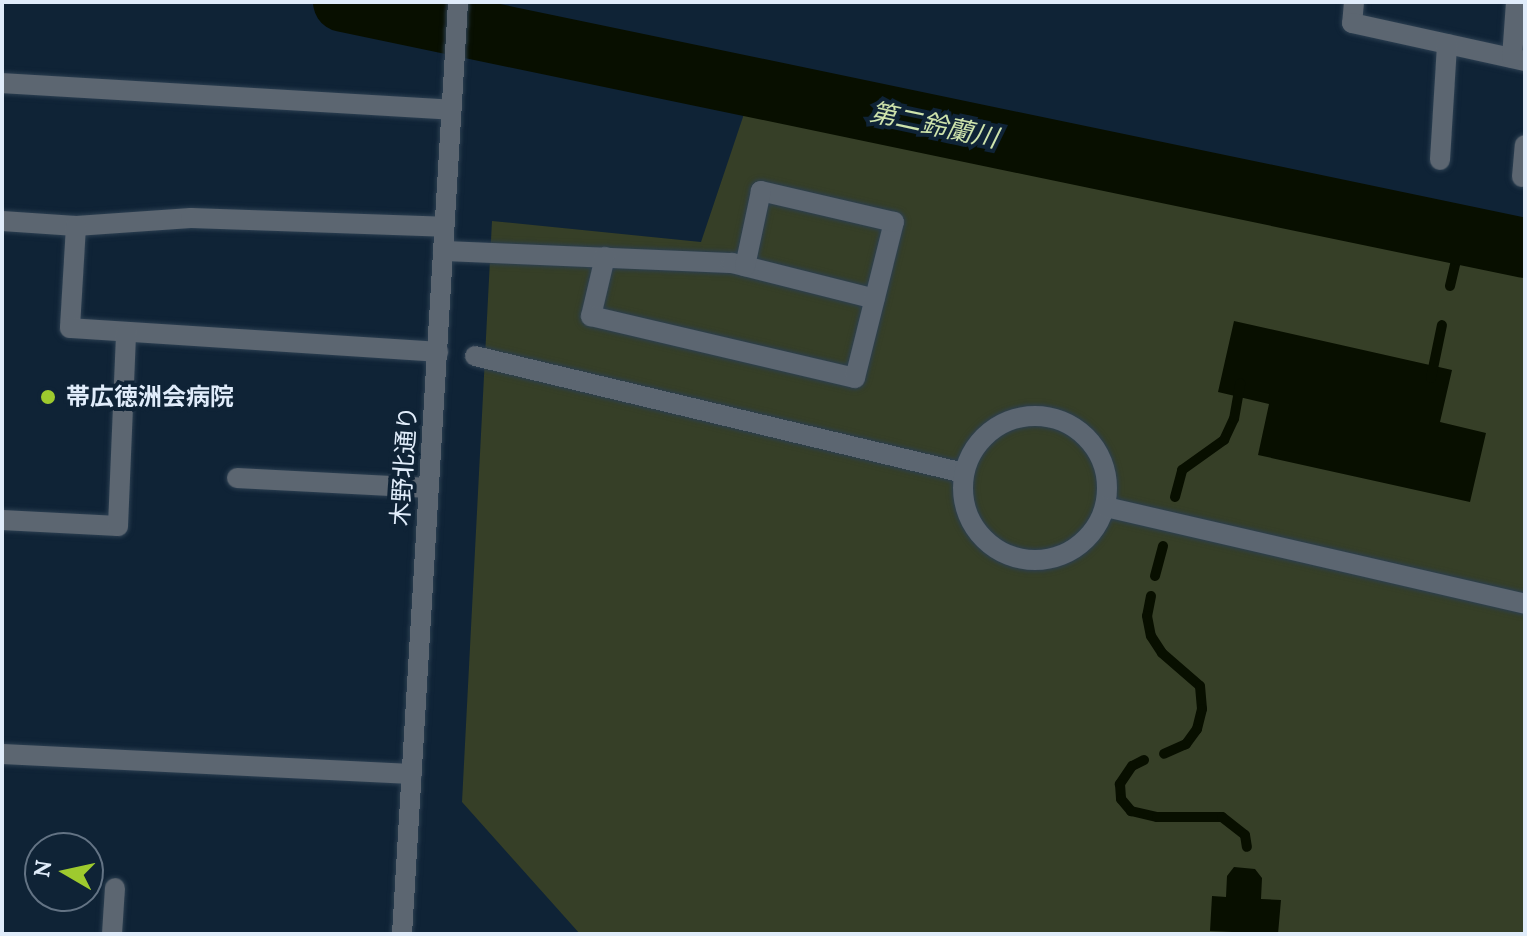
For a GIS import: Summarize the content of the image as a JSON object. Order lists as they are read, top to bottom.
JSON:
{
  "streets": {
    "street": ["木野北通り"]
  },
  "water": ["第二鈴蘭川"],
  "places": ["帯広徳洲会病院"],
  "north": "left"
}
